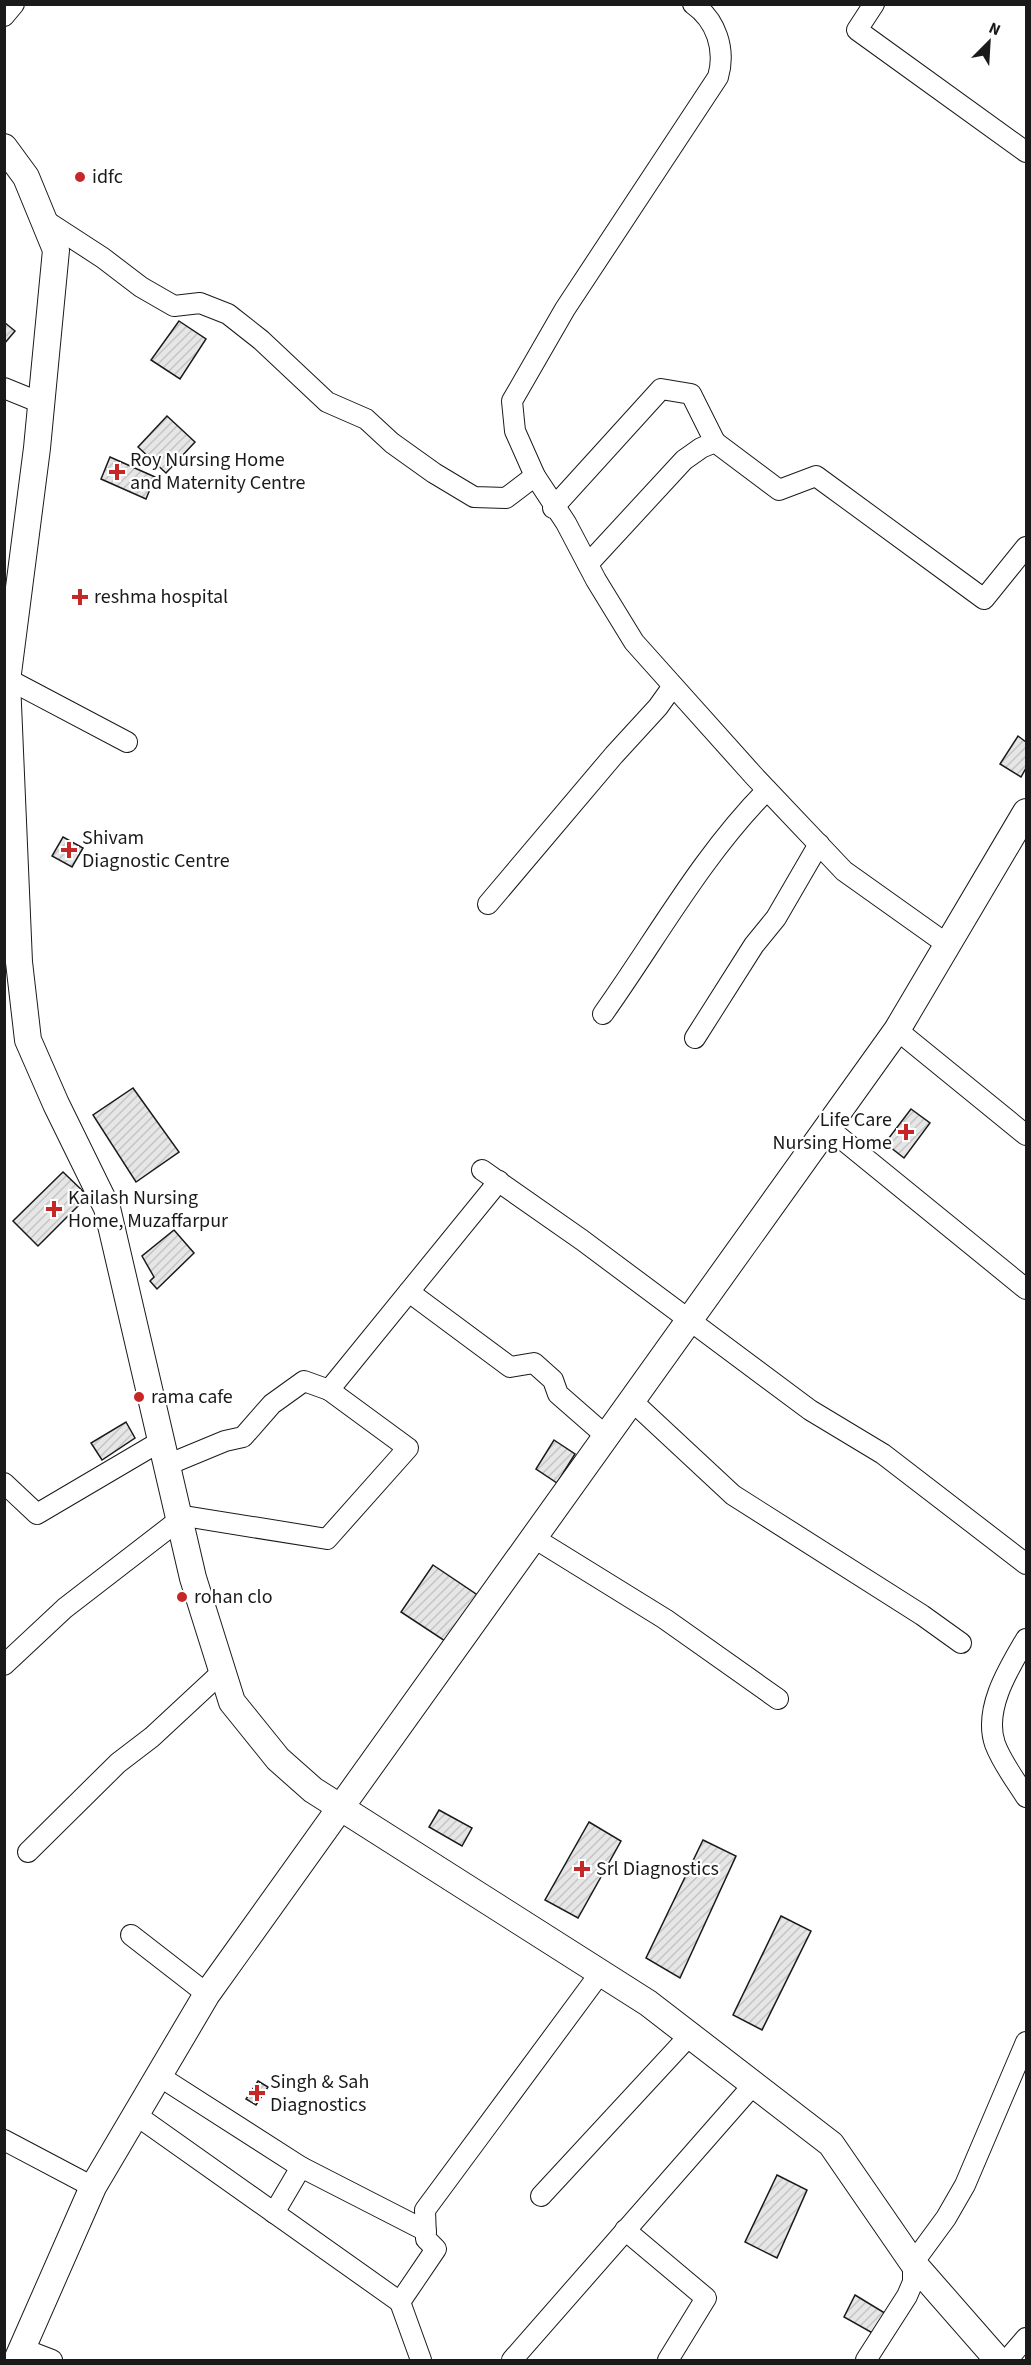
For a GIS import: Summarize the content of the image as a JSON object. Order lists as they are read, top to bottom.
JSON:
{
  "places": {
    "other": ["idfc", "rama cafe", "rohan clo"],
    "health": [
      "Roy Nursing Home and Maternity Centre",
      "reshma hospital",
      "Shivam Diagnostic Centre",
      "Life Care Nursing Home",
      "Kailash Nursing Home, Muzaffarpur",
      "Srl Diagnostics",
      "Singh & Sah Diagnostics"
    ]
  },
  "north": "top right"
}
